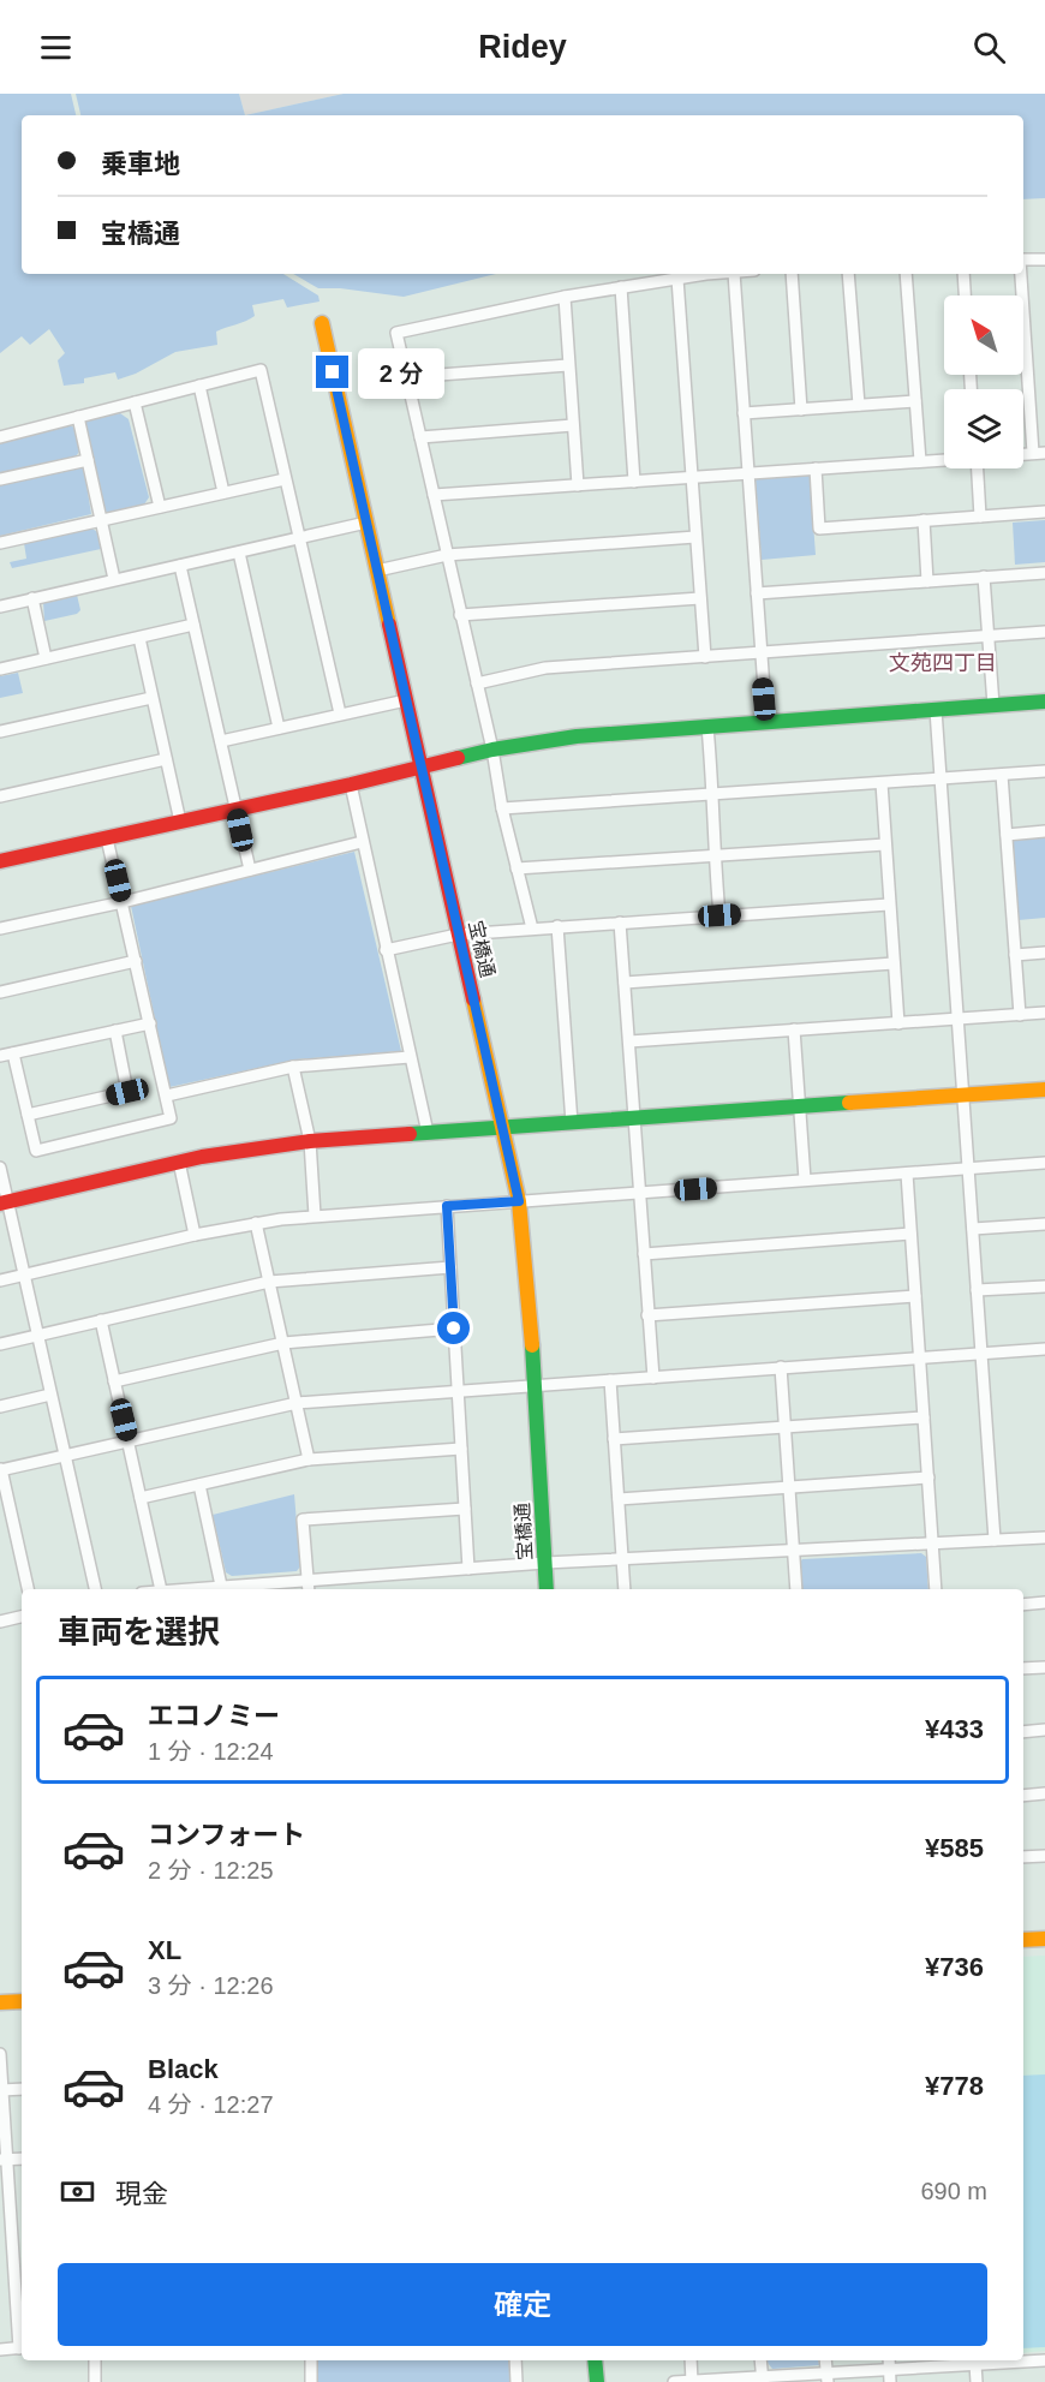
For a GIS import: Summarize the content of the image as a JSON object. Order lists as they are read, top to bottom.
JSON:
{
  "streets": {
    "street": ["宝橋通"]
  },
  "districts": ["文苑四丁目"],
  "north": "top left",
  "page": {
    "header": "Ridey",
    "banner": ["乗車地", "宝橋通"],
    "bubble": "2 分",
    "heading": "車両を選択",
    "list": [
      {
        "name": "エコノミー",
        "note": "1 分 · 12:24",
        "value": "¥433"
      },
      {
        "name": "コンフォート",
        "note": "2 分 · 12:25",
        "value": "¥585"
      },
      {
        "name": "XL",
        "note": "3 分 · 12:26",
        "value": "¥736"
      },
      {
        "name": "Black",
        "note": "4 分 · 12:27",
        "value": "¥778"
      }
    ],
    "pay": ["現金", "690 m"],
    "buttons": "確定"
  }
}
